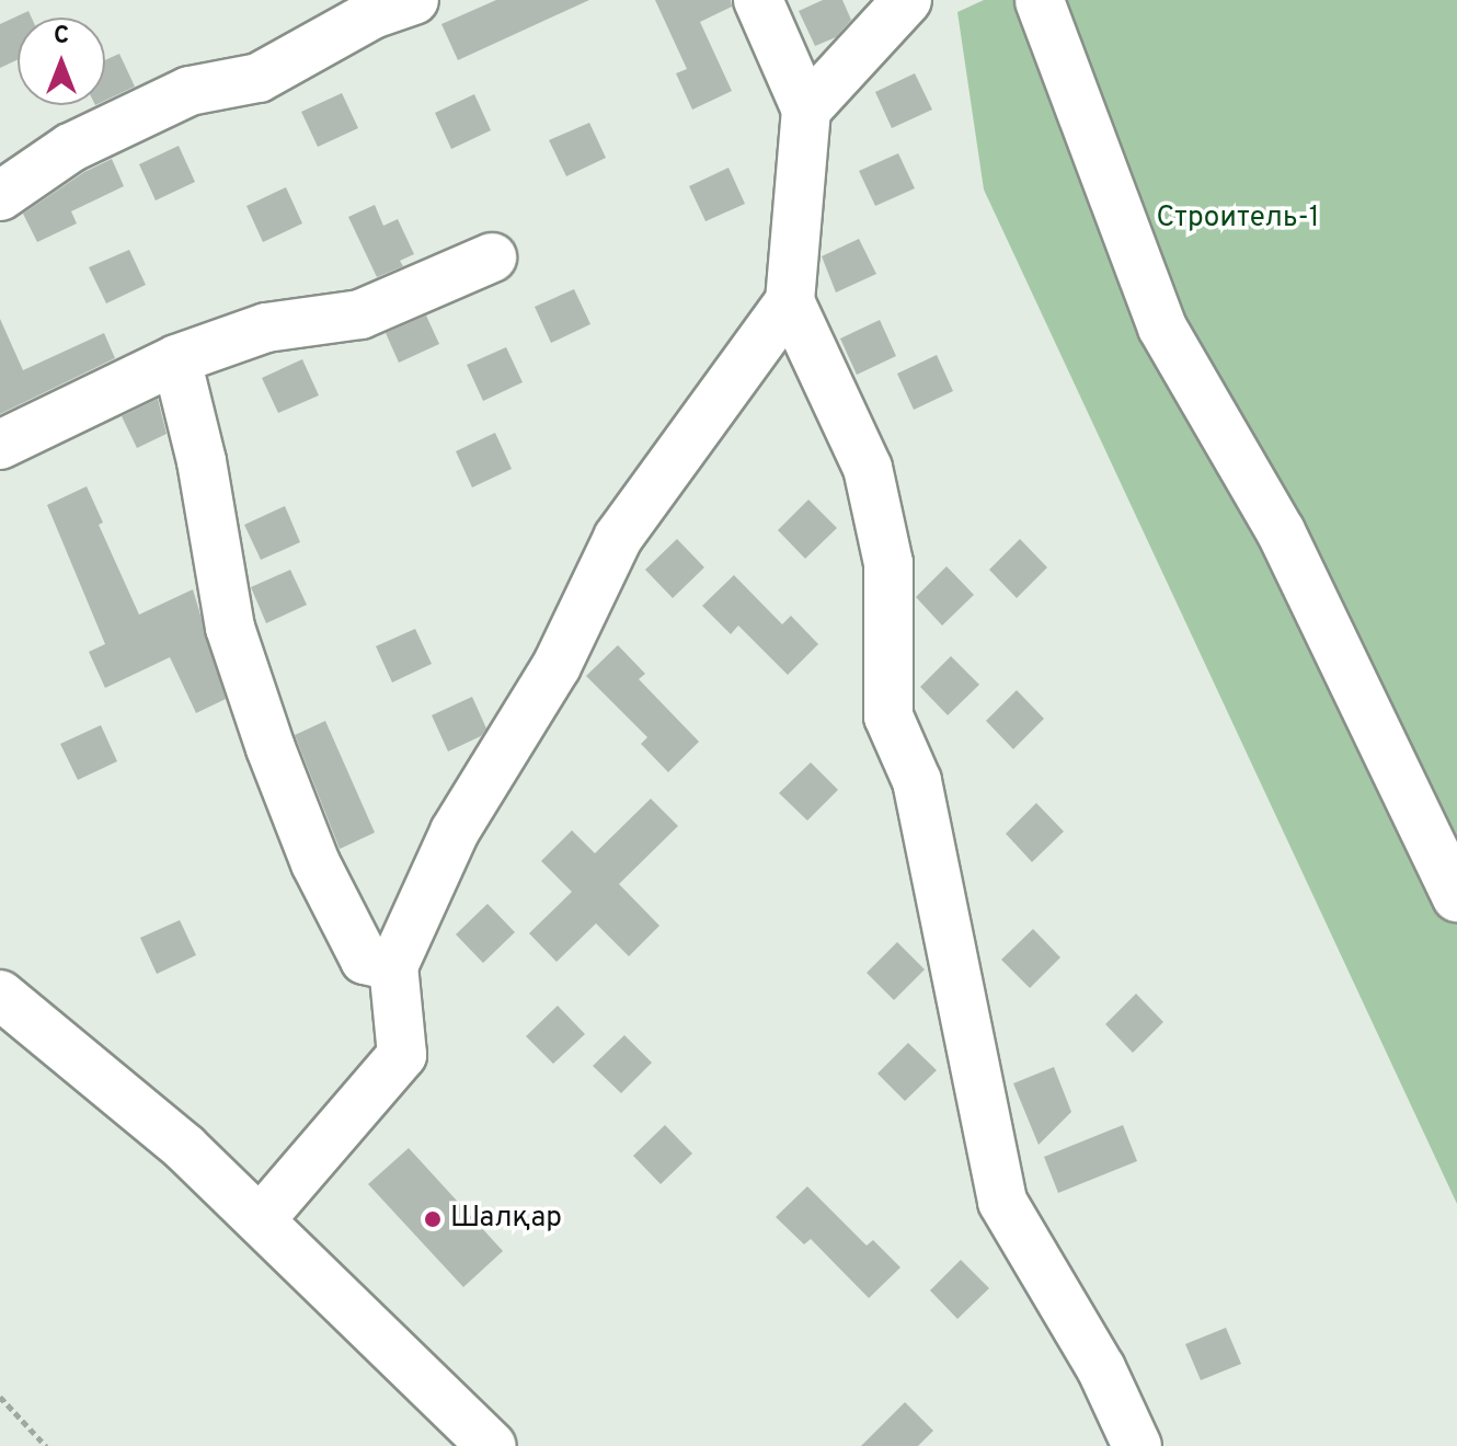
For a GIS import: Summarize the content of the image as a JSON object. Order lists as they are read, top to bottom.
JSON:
{
  "parks": ["Строитель-1"],
  "places": ["Шалқар"],
  "north": "top"
}
